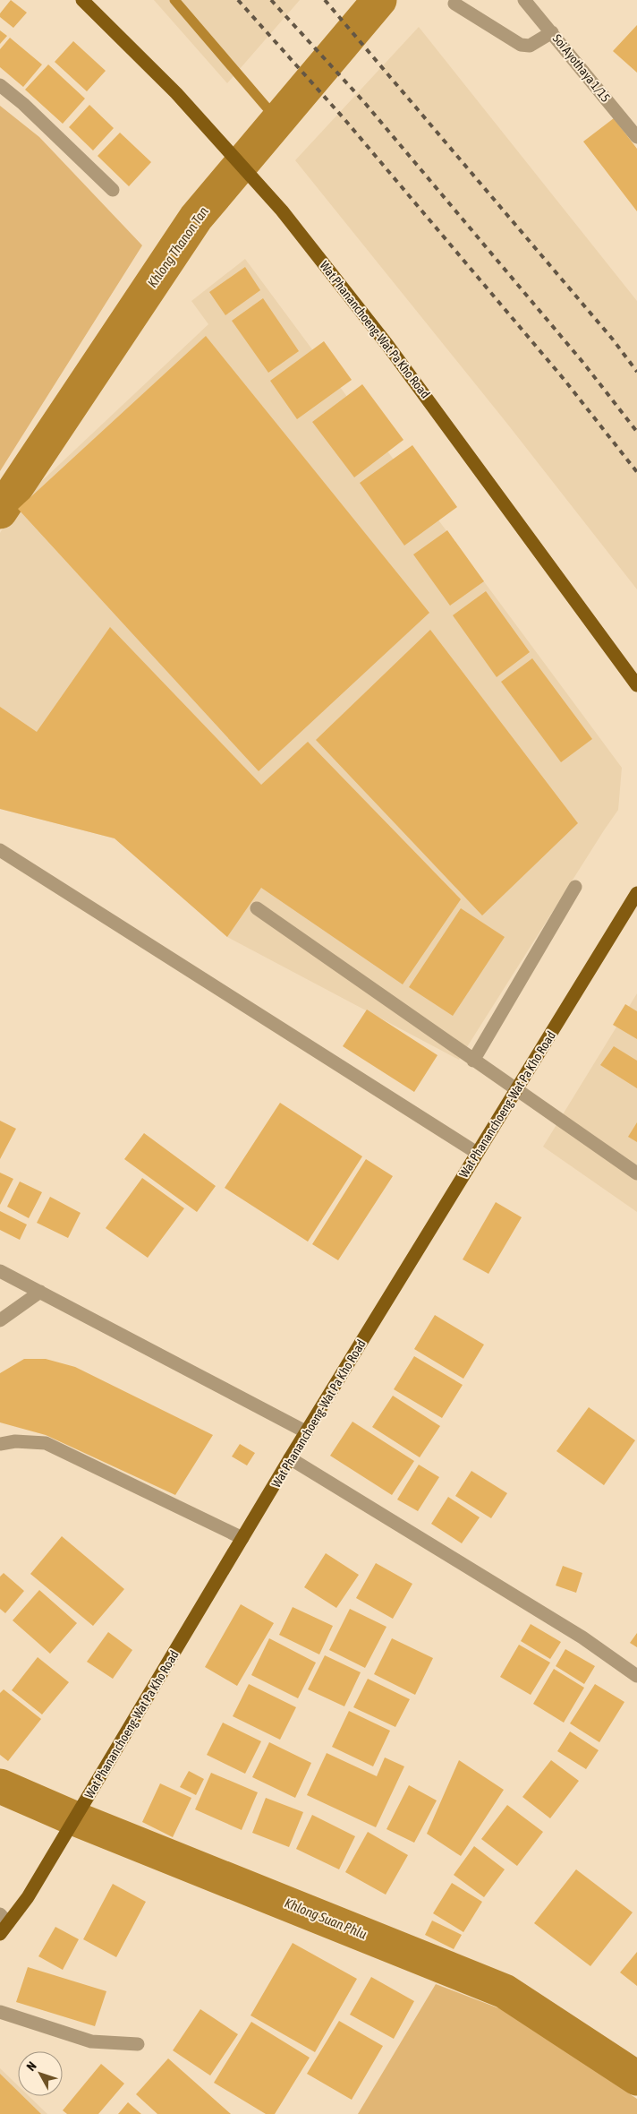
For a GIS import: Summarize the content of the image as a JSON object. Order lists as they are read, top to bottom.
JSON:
{
  "streets": {
    "main road": ["Wat Phananchoeng-Wat Pa Kho Road"],
    "street": ["Soi Ayothaya 1/15"]
  },
  "water": ["Khlong Thanon Tan", "Khlong Suan Phlu"],
  "north": "top left"
}
